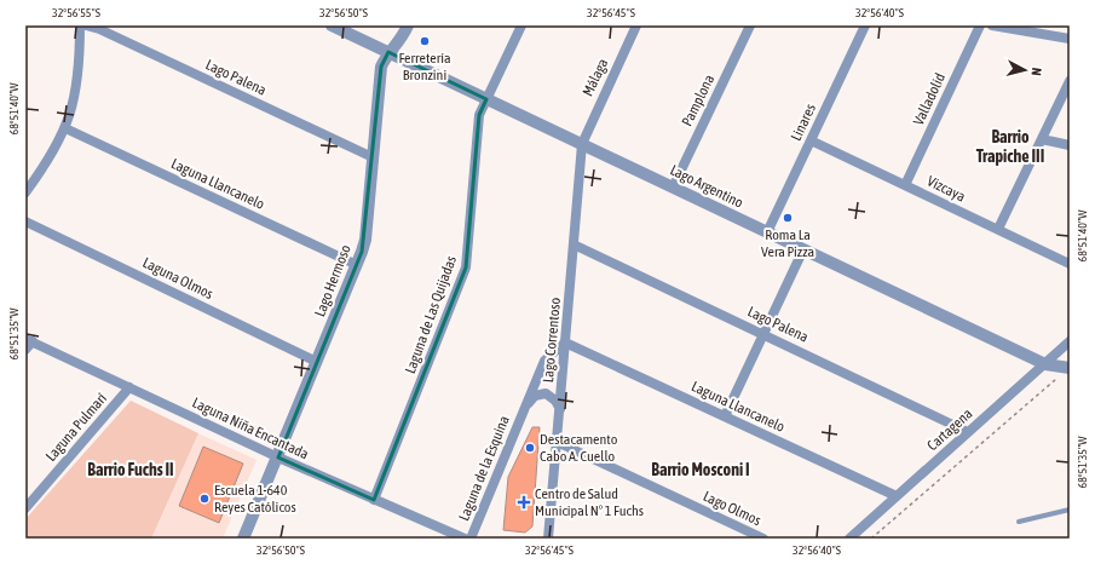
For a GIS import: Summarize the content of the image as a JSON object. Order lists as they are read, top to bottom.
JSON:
{
  "streets": {
    "street": [
      "Lago Palena",
      "Málaga",
      "Valladolid",
      "Pamplona",
      "Linares",
      "Laguna Llancanelo",
      "Lago Argentino",
      "Vizcaya",
      "Laguna Olmos",
      "Lago Hermoso",
      "Laguna de Las Quijadas",
      "Lago Correntoso",
      "Laguna Pulmarí",
      "Laguna Niña Encantada",
      "Cartagena",
      "Laguna de la Esquina",
      "Lago Olmos"
    ]
  },
  "crossings": [
    ["Lago Palena", "Lago Hermoso"],
    ["Lago Palena", "Lago Correntoso"],
    ["Lago Palena", "Cartagena"],
    ["Málaga", "Lago Argentino"],
    ["Málaga", "Lago Correntoso"],
    ["Valladolid", "Vizcaya"],
    ["Pamplona", "Lago Argentino"],
    ["Linares", "Lago Argentino"],
    ["Linares", "Vizcaya"],
    ["Laguna Llancanelo", "Lago Hermoso"],
    ["Laguna Llancanelo", "Lago Correntoso"],
    ["Laguna Llancanelo", "Cartagena"],
    ["Laguna Llancanelo", "Laguna de la Esquina"],
    ["Lago Argentino", "Lago Hermoso"],
    ["Lago Argentino", "Laguna de Las Quijadas"],
    ["Lago Argentino", "Lago Correntoso"],
    ["Lago Argentino", "Cartagena"],
    ["Laguna Olmos", "Lago Hermoso"],
    ["Lago Hermoso", "Laguna Niña Encantada"],
    ["Laguna de Las Quijadas", "Laguna Niña Encantada"],
    ["Lago Correntoso", "Laguna de la Esquina"],
    ["Lago Correntoso", "Lago Olmos"],
    ["Laguna Pulmarí", "Laguna Niña Encantada"]
  ],
  "districts": ["Barrio Trapiche III", "Barrio Fuchs II", "Barrio Mosconi I"],
  "places": {
    "other": [
      "Ferretería Bronzini",
      "Roma La Vera Pizza",
      "Destacamento Cabo A. Cuello",
      "Escuela 1-640 Reyes Católicos"
    ],
    "health": ["Centro de Salud Municipal N° 1 Fuchs"]
  },
  "north": "right",
  "coordinates": [
    "32°56'55\"S",
    "32°56'50\"S",
    "32°56'45\"S",
    "32°56'40\"S",
    "68°51'40\"W",
    "68°51'35\"W"
  ]
}
